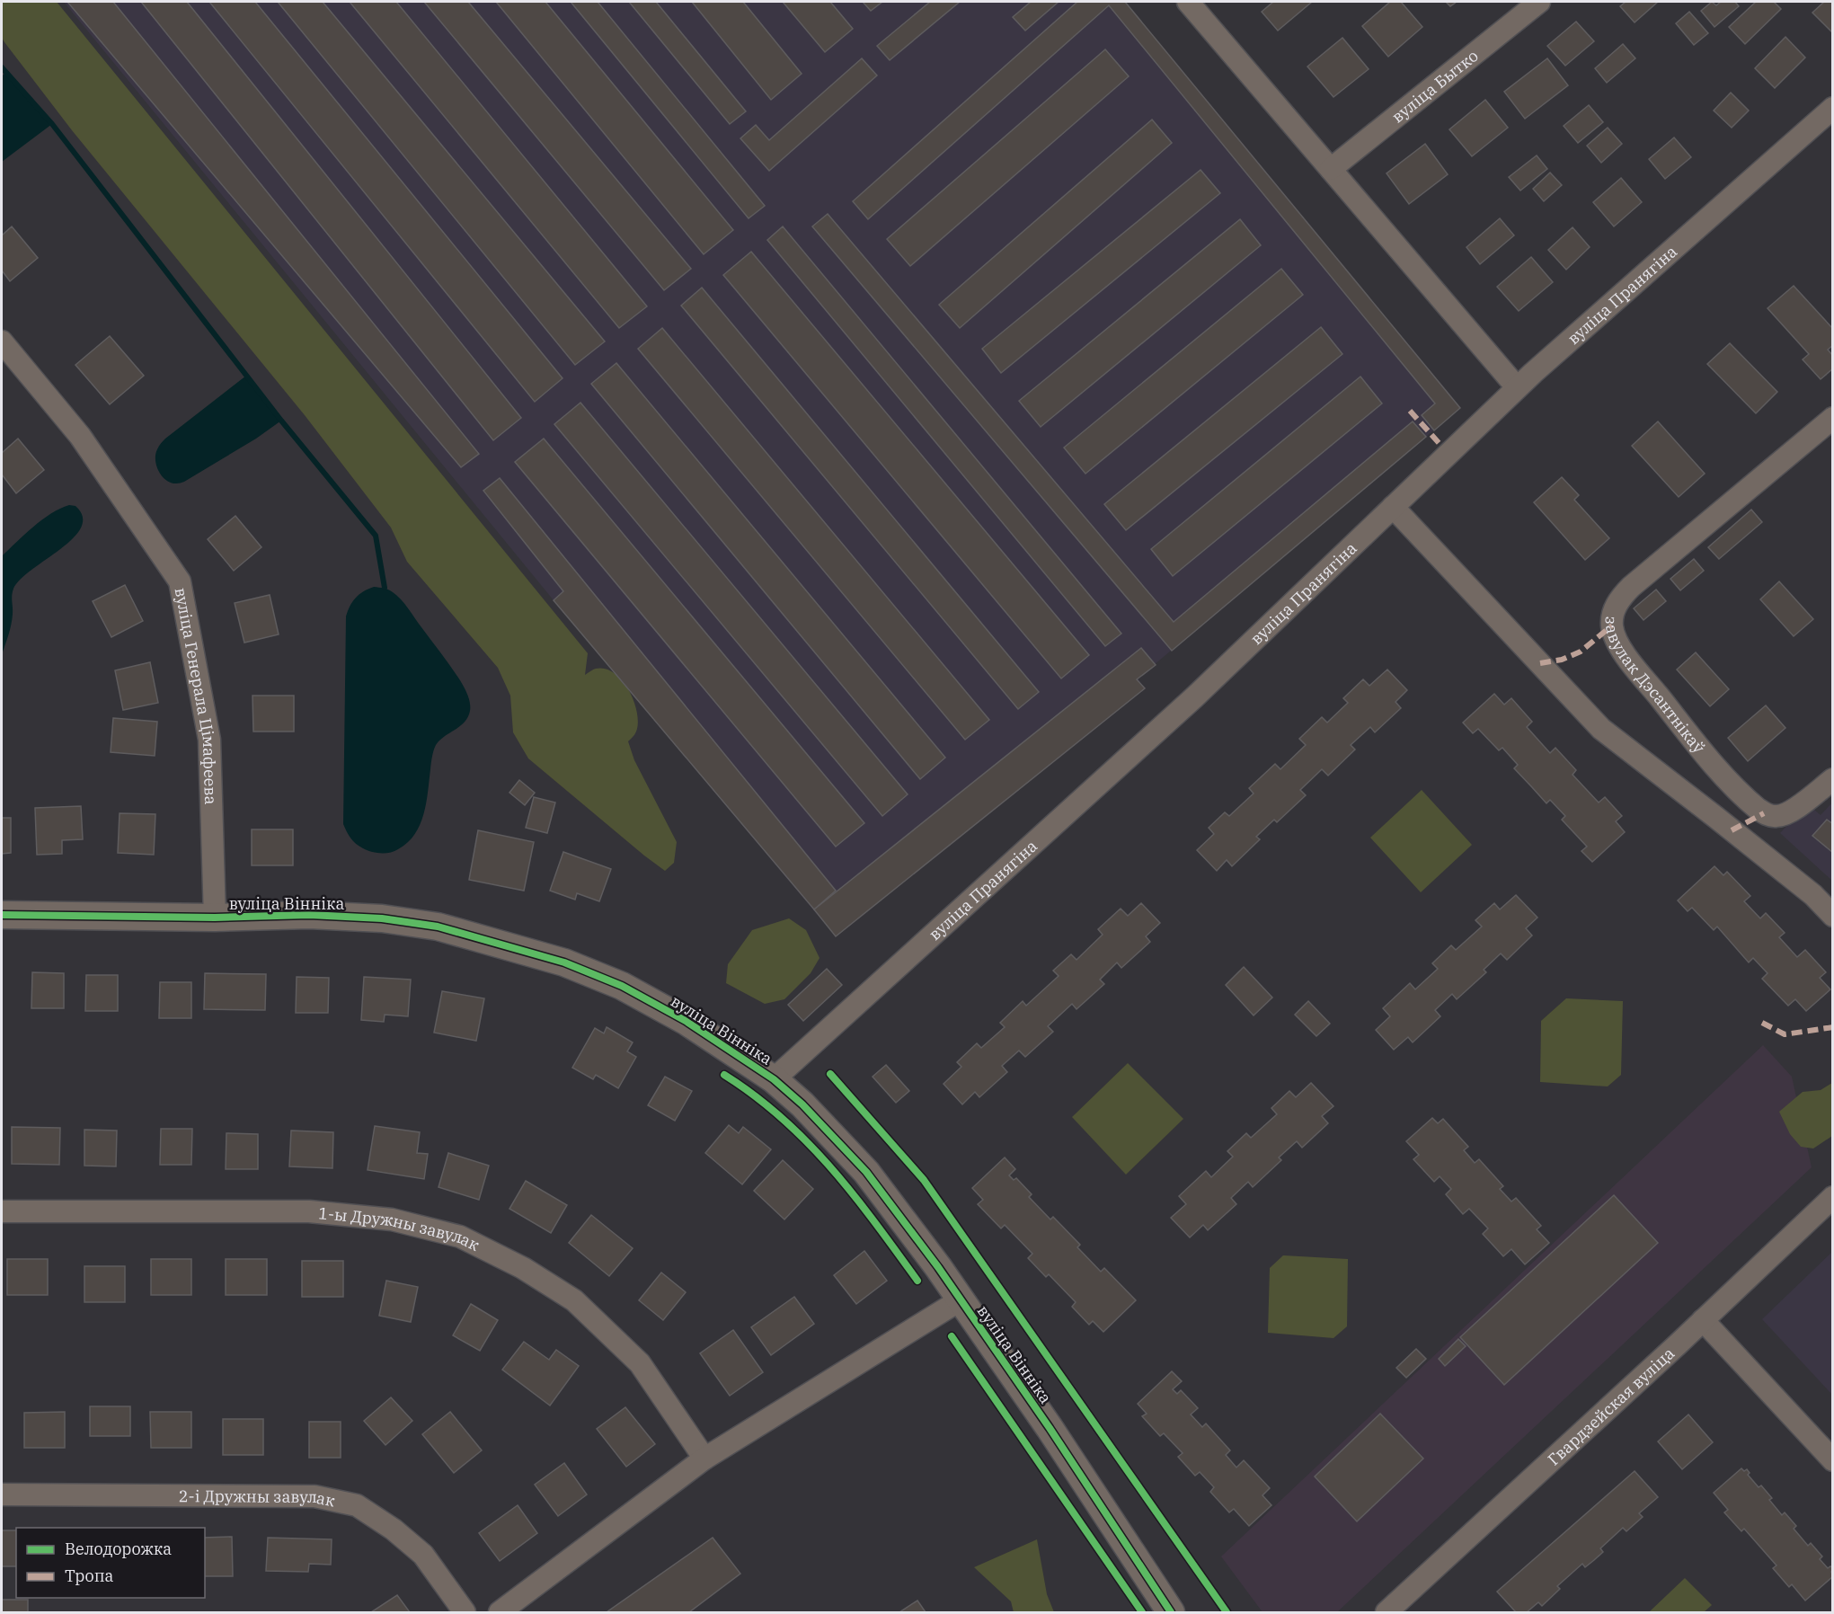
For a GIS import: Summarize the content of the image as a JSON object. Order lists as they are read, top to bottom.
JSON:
{
  "streets": {
    "street": [
      "вуліца Бытко",
      "вуліца Пранягіна",
      "завулак Дэсантнікаў",
      "вуліца Генерала Цімафеева",
      "вуліца Вінніка",
      "1-ы Дружны завулак",
      "Гвардзейская вуліца",
      "2-і Дружны завулак"
    ]
  },
  "crossings": [
    ["вуліца Пранягіна", "вуліца Вінніка"],
    ["вуліца Генерала Цімафеева", "вуліца Вінніка"]
  ],
  "legend": ["Велодорожка", "Тропа"]
}
